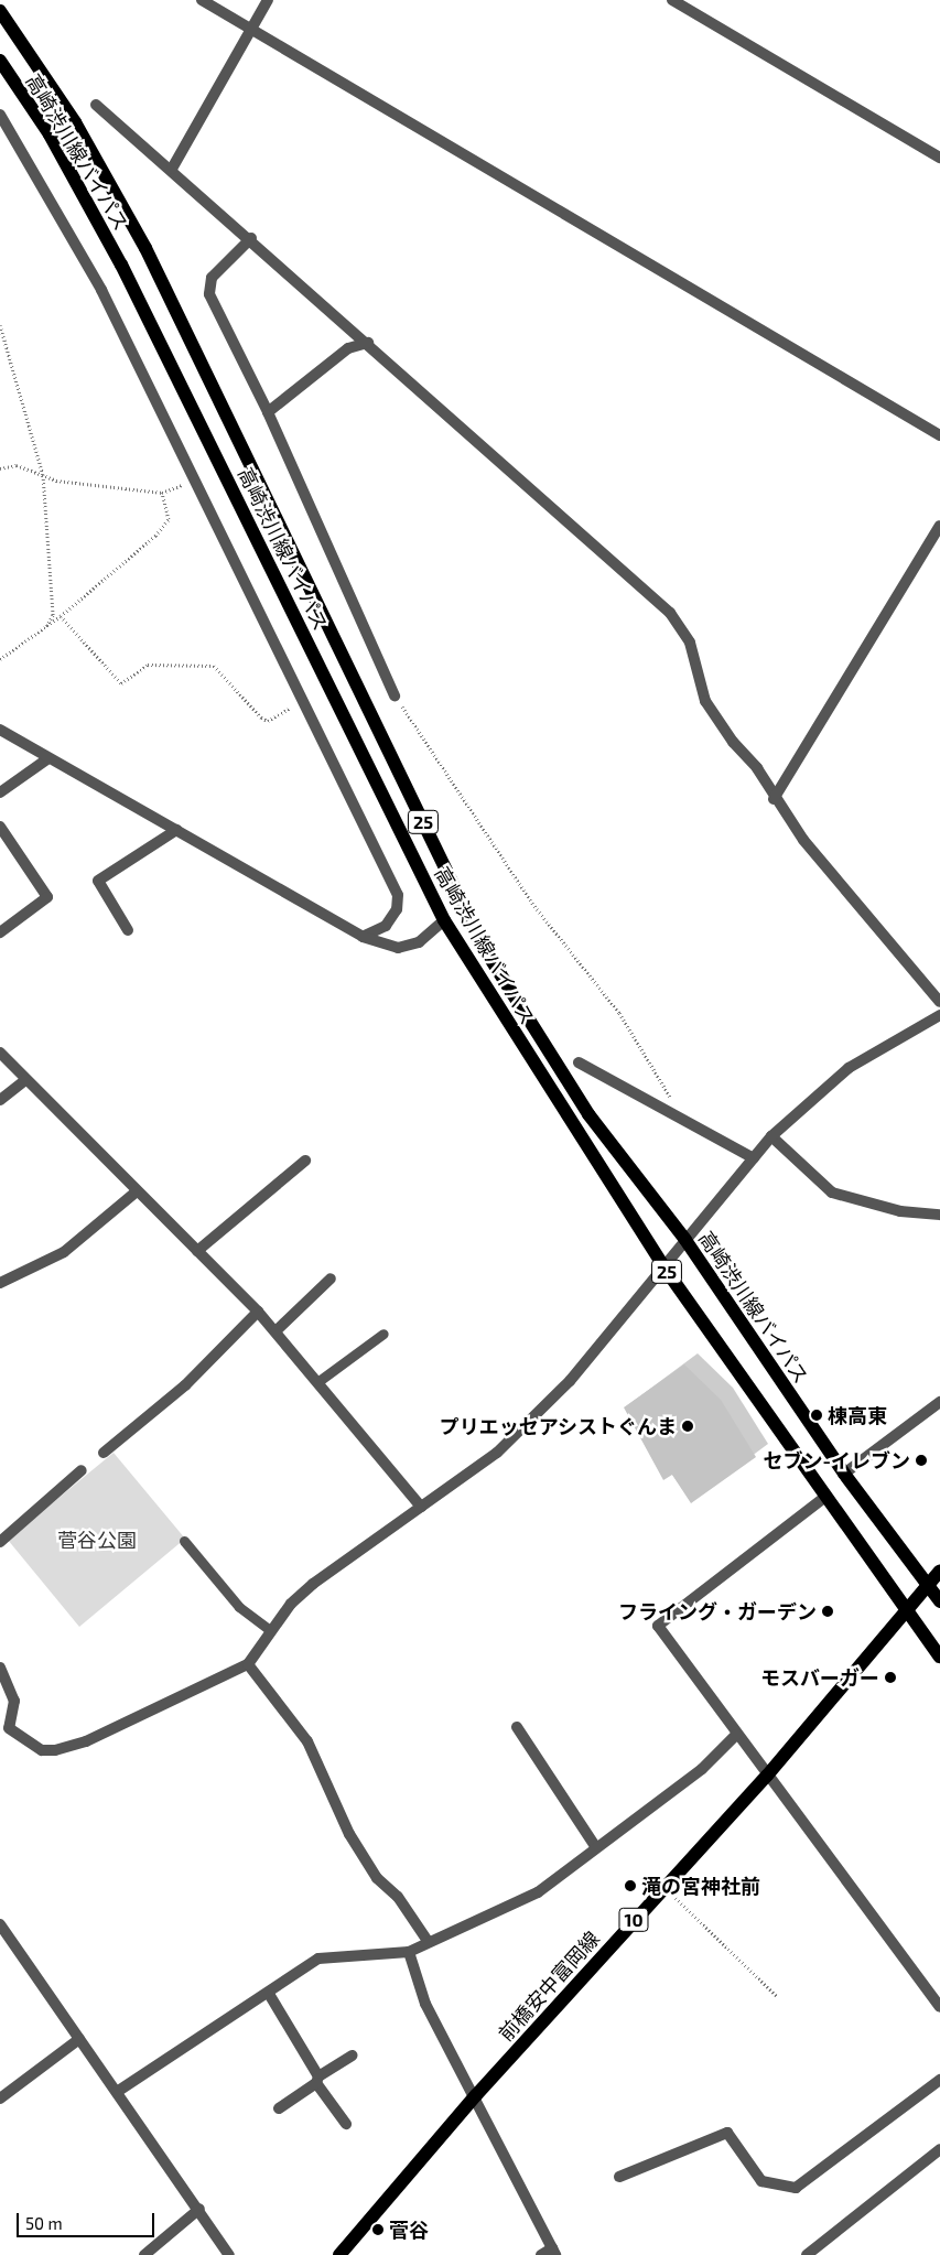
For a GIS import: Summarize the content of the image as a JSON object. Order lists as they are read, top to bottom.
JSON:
{
  "streets": {
    "main road": [
      "高崎渋川線バイパス",
      "25",
      "10",
      "前橋安中富岡線"
    ]
  },
  "crossings": [
    ["高崎渋川線バイパス", "前橋安中富岡線"]
  ],
  "parks": ["菅谷公園"],
  "places": [
    "棟高東",
    "プリエッセアシストぐんま",
    "セブン-イレブン",
    "フライング・ガーデン",
    "モスバーガー",
    "滝の宮神社前",
    "菅谷"
  ],
  "scale_bar": "50 m"
}
